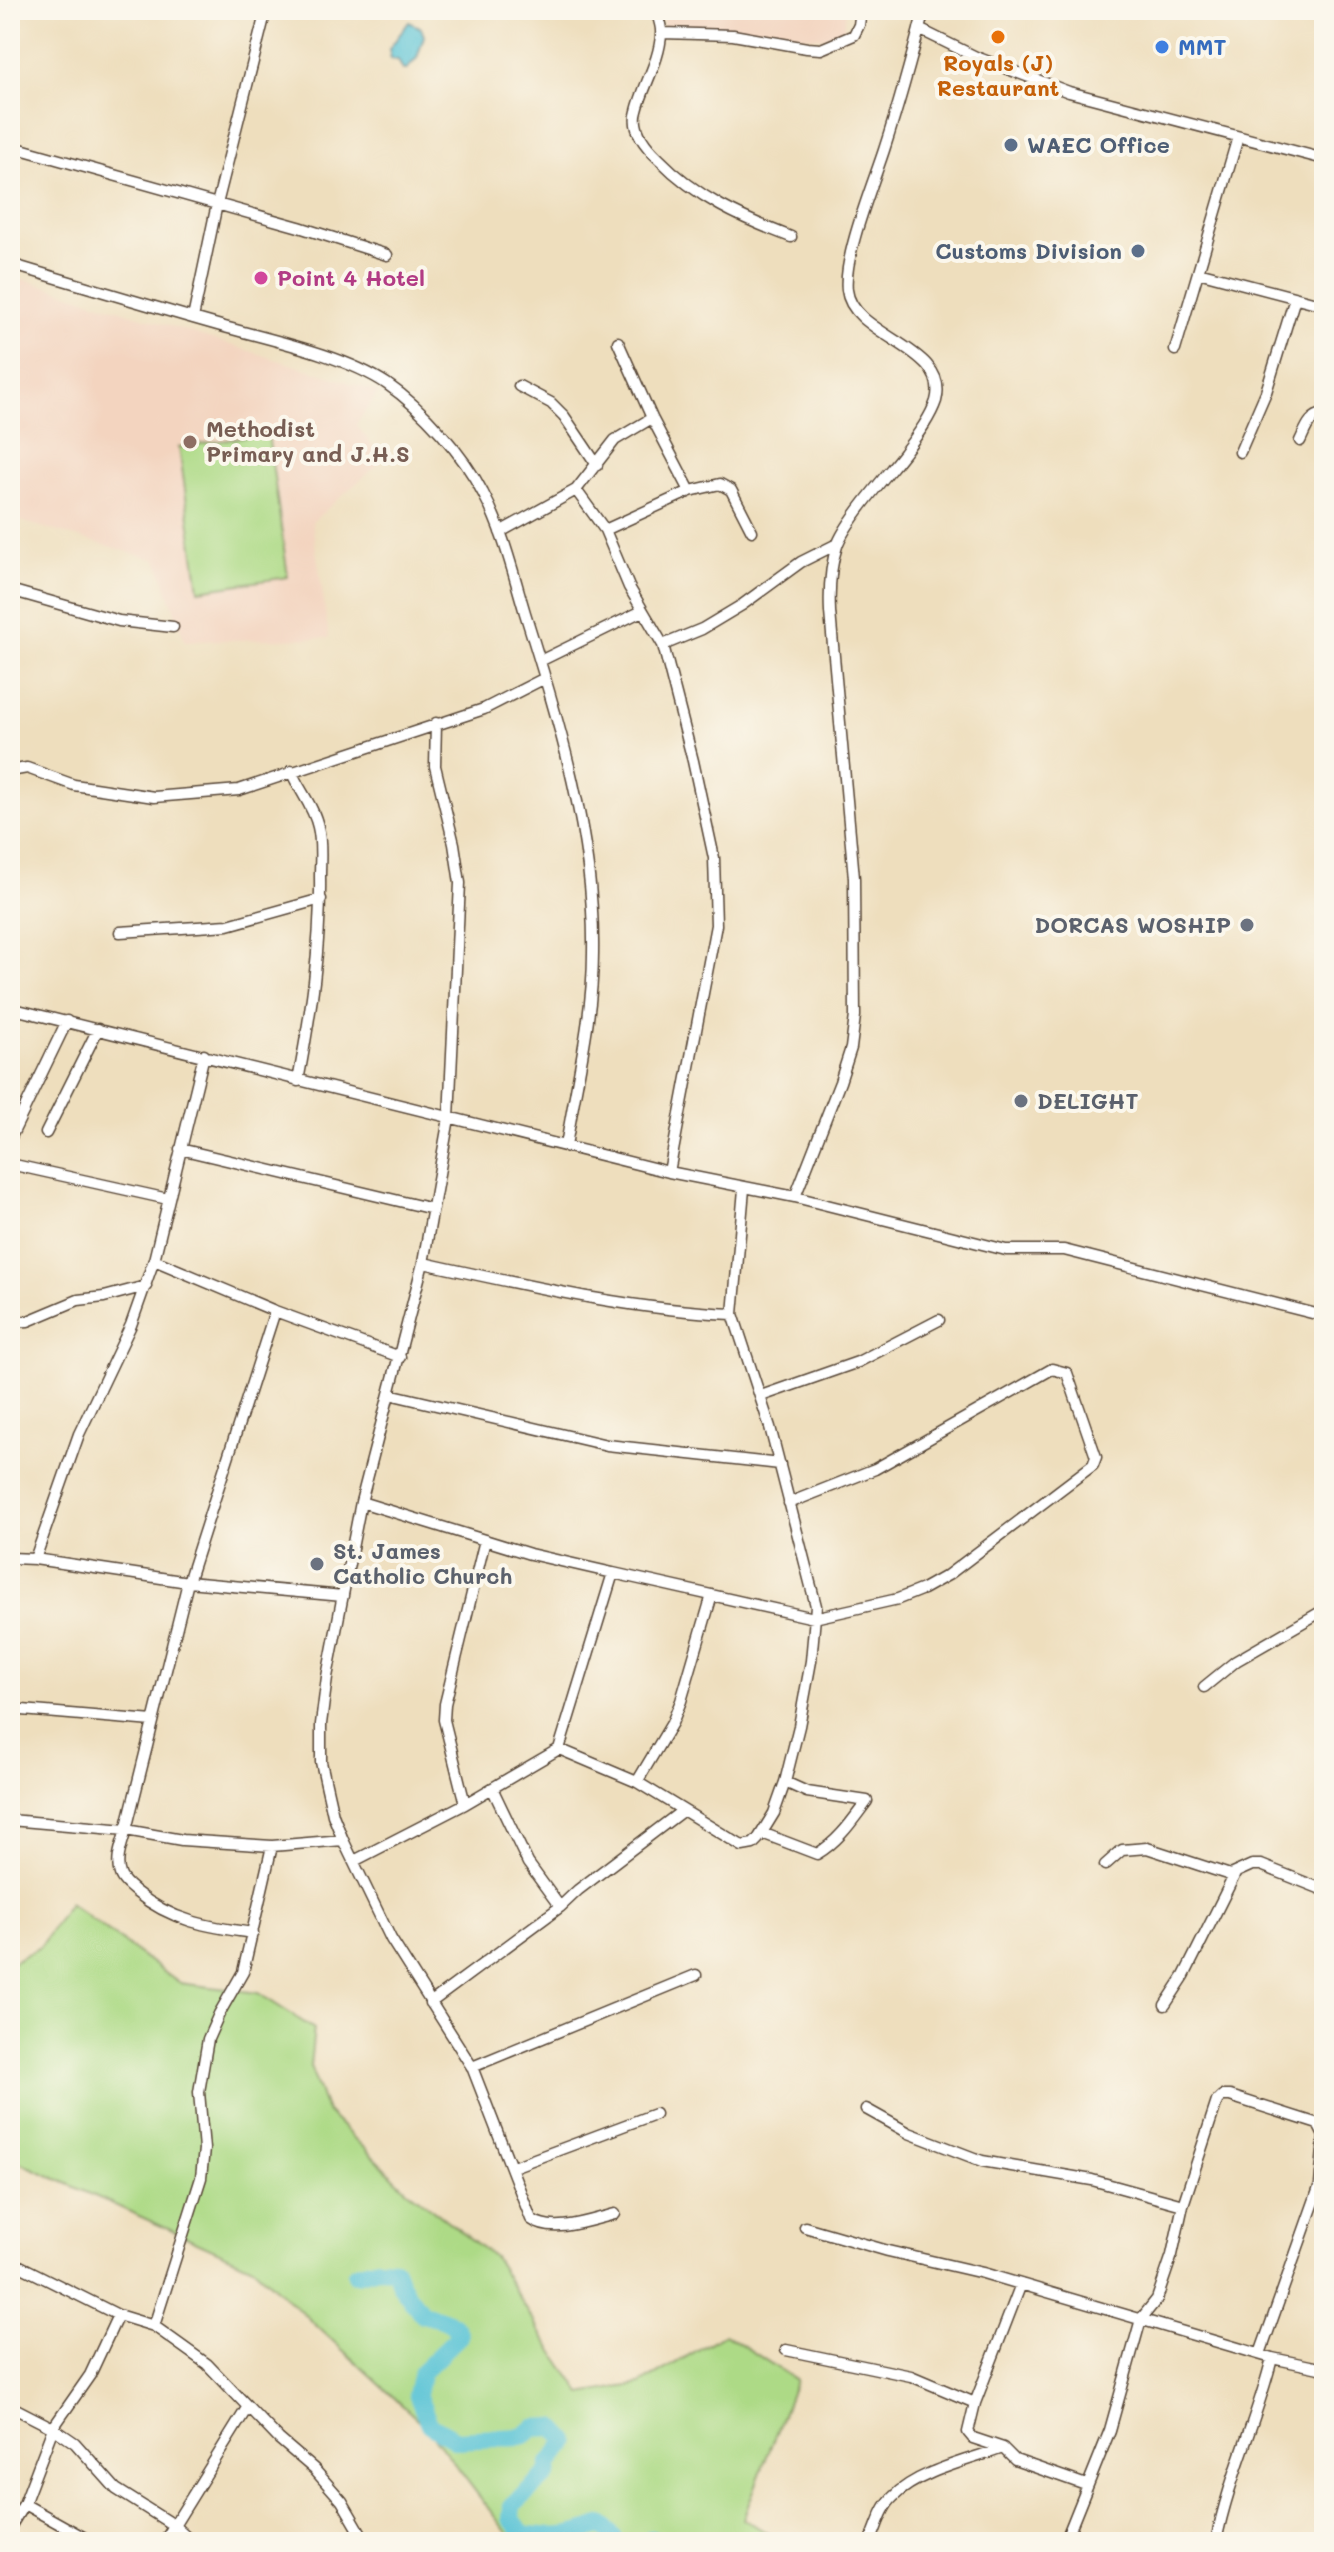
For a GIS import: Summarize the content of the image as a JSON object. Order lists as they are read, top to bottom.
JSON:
{
  "places": [
    "Royals (J) Restaurant",
    "MMT",
    "WAEC Office",
    "Customs Division",
    "Point 4 Hotel",
    "Methodist Primary and J.H.S",
    "DORCAS WOSHIP",
    "DELIGHT",
    "St. James Catholic Church"
  ]
}
